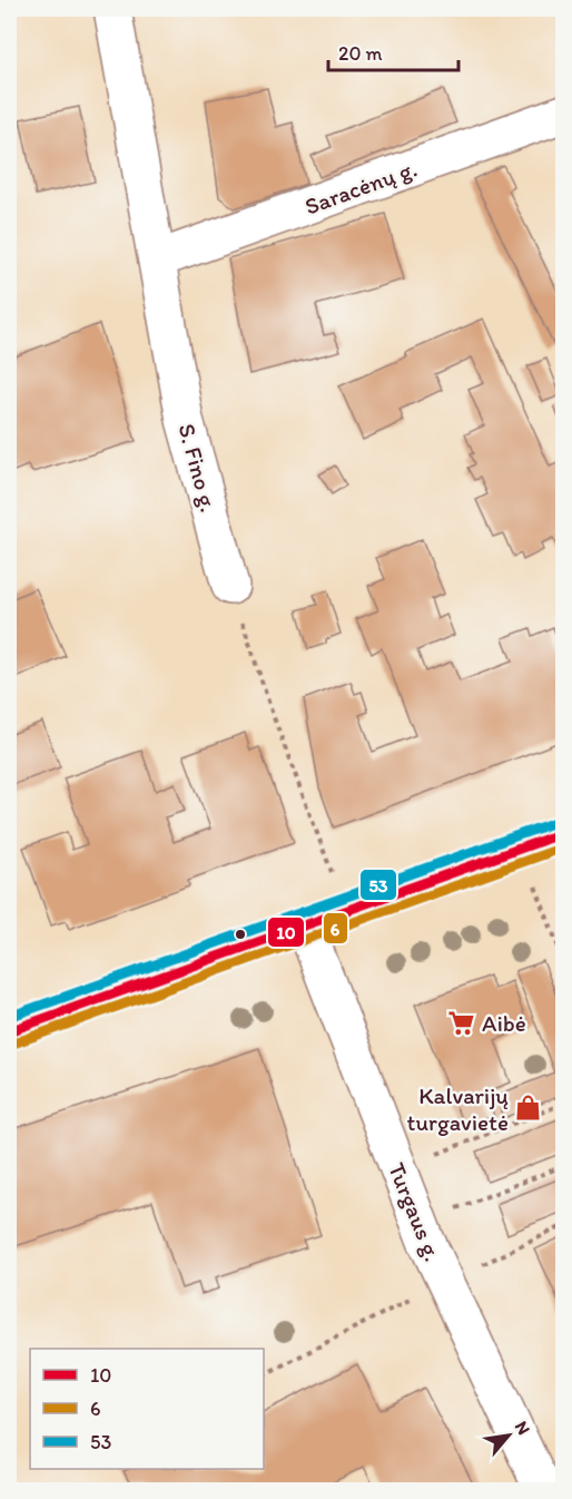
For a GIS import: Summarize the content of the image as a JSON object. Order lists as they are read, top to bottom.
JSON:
{
  "streets": {
    "street": ["Saracėnų g.", "S. Fino g.", "Turgaus g."]
  },
  "crossings": [
    ["Saracėnų g.", "S. Fino g."]
  ],
  "places": {
    "supermarket": ["Aibė"],
    "shop": ["Kalvarijų turgavietė"]
  },
  "lines": ["transit line 53", "transit line 10", "transit line 6"],
  "legend": ["10", "6", "53"],
  "scale_bar": "20 m",
  "north": "top right"
}
